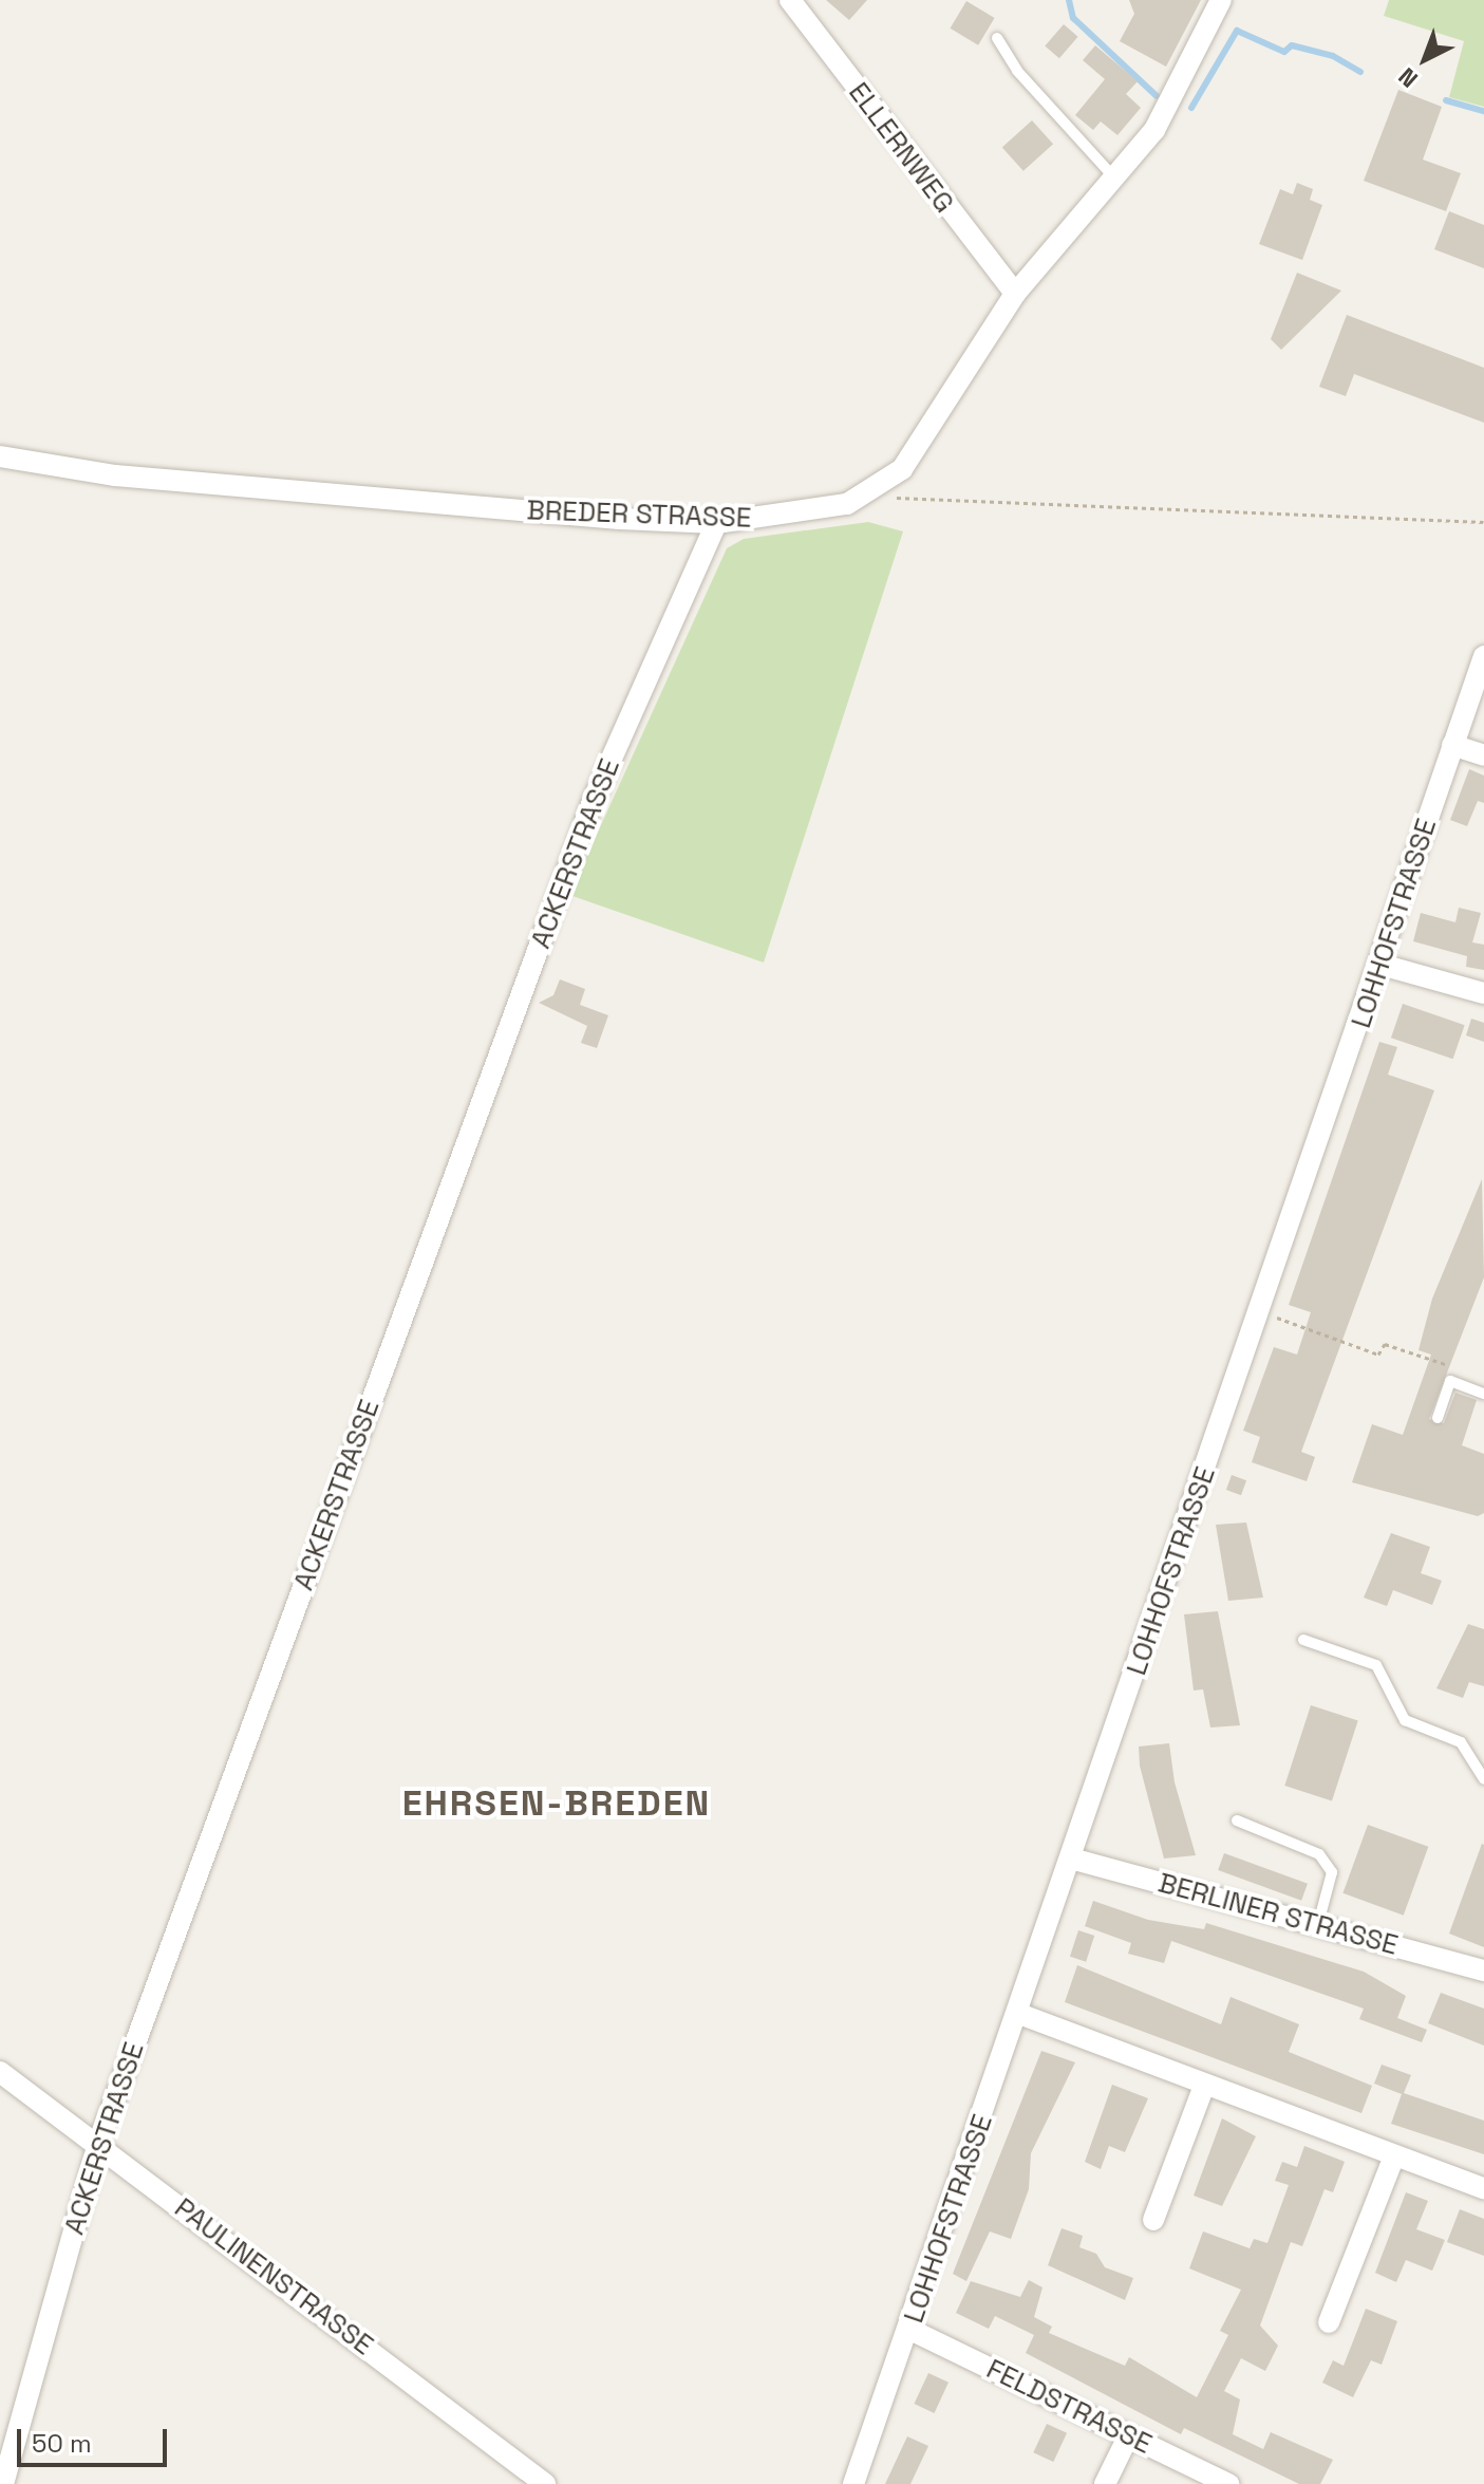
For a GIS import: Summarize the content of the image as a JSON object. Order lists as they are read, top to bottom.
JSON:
{
  "streets": {
    "street": [
      "ELLERNWEG",
      "BREDER STRASSE",
      "ACKERSTRASSE",
      "LOHHOFSTRASSE",
      "BERLINER STRASSE",
      "PAULINENSTRASSE",
      "FELDSTRASSE"
    ]
  },
  "crossings": [
    ["ELLERNWEG", "BREDER STRASSE"],
    ["BREDER STRASSE", "ACKERSTRASSE"],
    ["ACKERSTRASSE", "PAULINENSTRASSE"],
    ["LOHHOFSTRASSE", "BERLINER STRASSE"],
    ["LOHHOFSTRASSE", "FELDSTRASSE"]
  ],
  "districts": ["EHRSEN-BREDEN"],
  "scale_bar": "50 m",
  "north": "bottom left"
}
